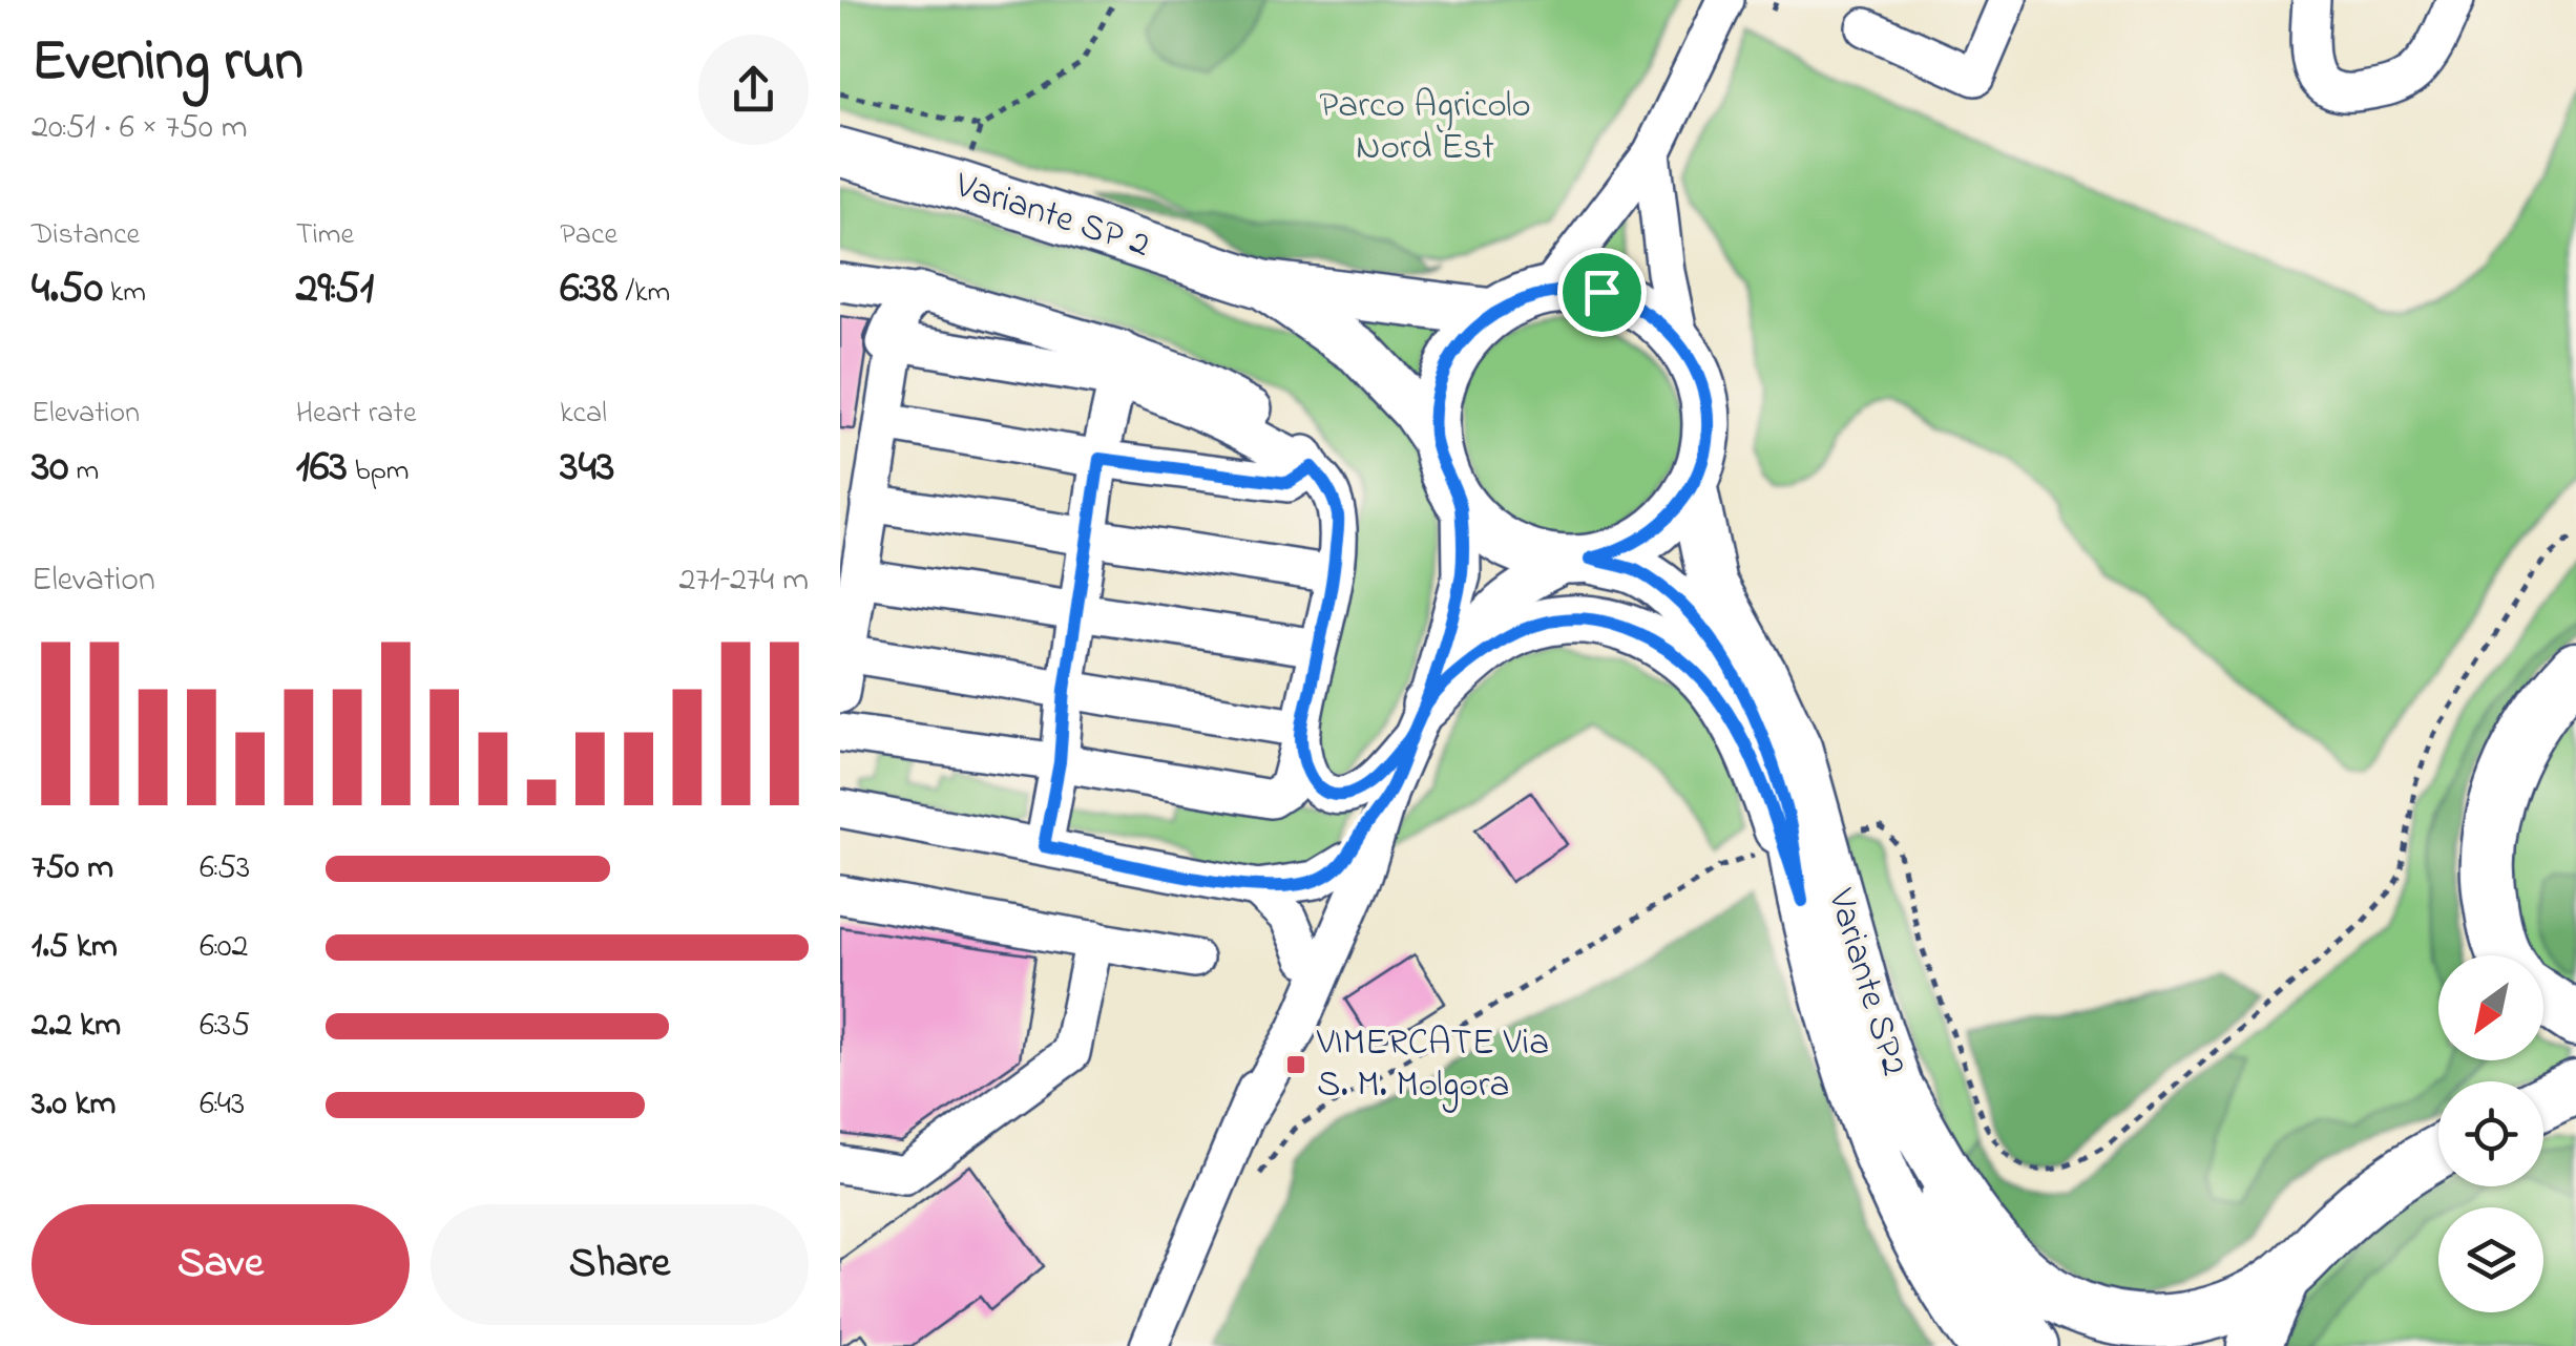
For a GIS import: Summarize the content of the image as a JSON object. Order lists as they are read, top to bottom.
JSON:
{
  "streets": {
    "main road": ["Variante SP 2", "Variante SP2"]
  },
  "crossings": [
    ["Variante SP 2", "Variante SP2"]
  ],
  "parks": ["Parco Agricolo Nord Est"],
  "places": {
    "transit": ["VIMERCATE Via S. M. Molgora"]
  },
  "north": "bottom left",
  "page": {
    "heading": ["Evening run", "20:51 · 6 × 750 m"],
    "stats": [
      ["Distance", "4.50 km"],
      ["Time", "29:51"],
      ["Pace", "6:38 /km"],
      ["Elevation", "30 m"],
      ["Heart rate", "163 bpm"],
      ["kcal", "343"]
    ],
    "chart": ["Elevation", "271–274 m"],
    "list": [
      {
        "name": "750 m",
        "note": "6:53"
      },
      {
        "name": "1.5 km",
        "note": "6:02"
      },
      {
        "name": "2.2 km",
        "note": "6:35"
      },
      {
        "name": "3.0 km",
        "note": "6:43"
      }
    ],
    "buttons": ["Save", "Share"]
  }
}
